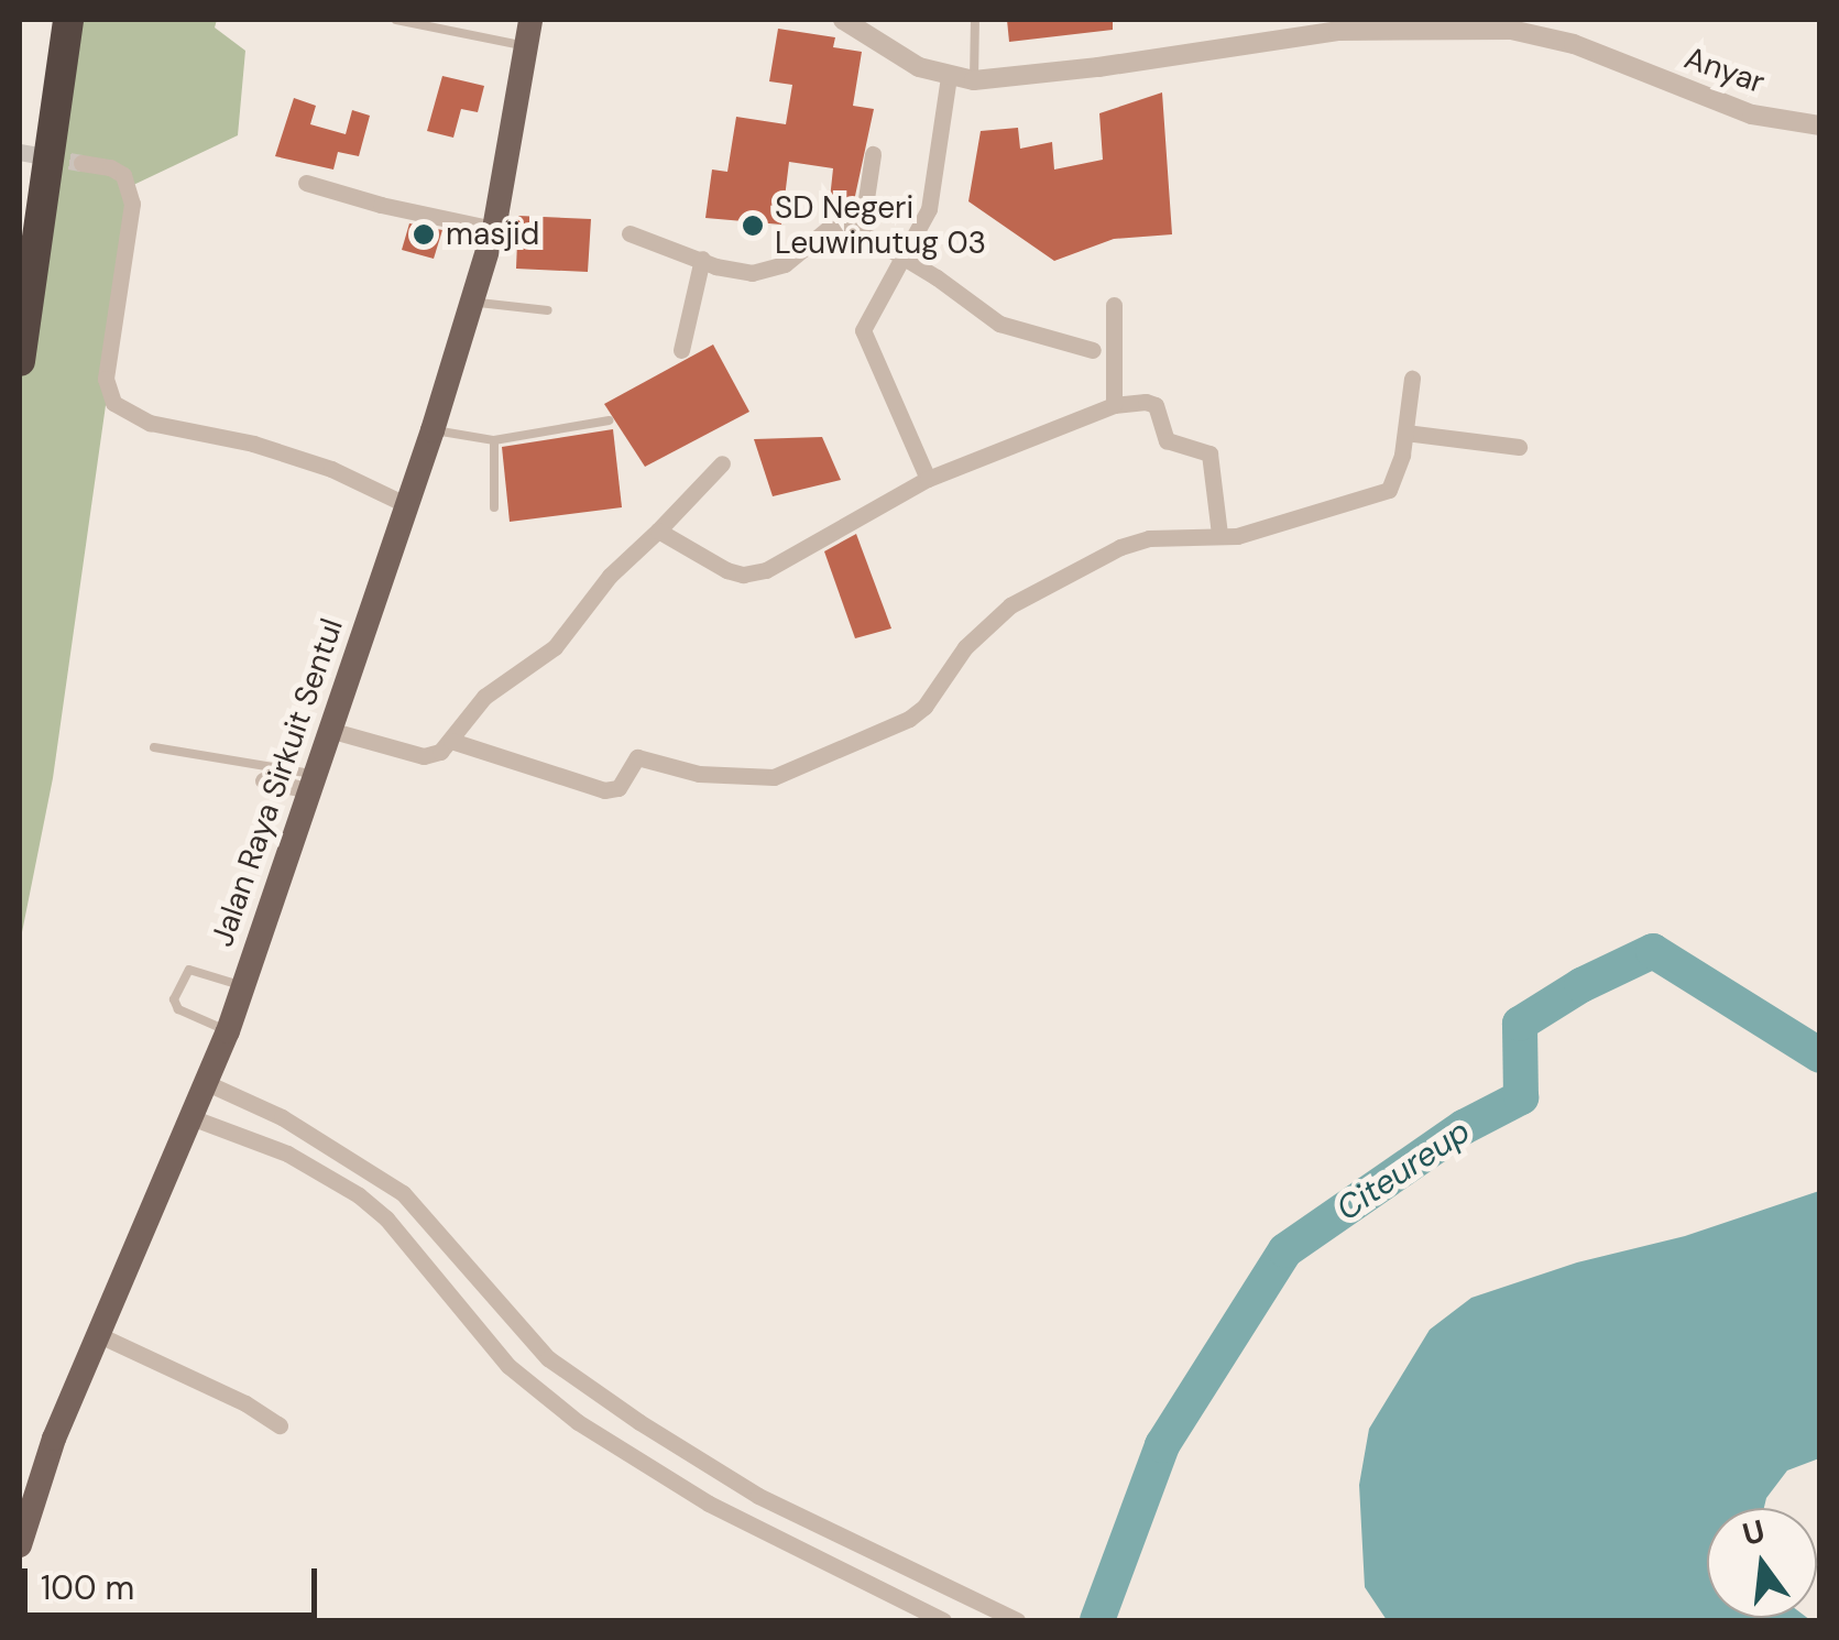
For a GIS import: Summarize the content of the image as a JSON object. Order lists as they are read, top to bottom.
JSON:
{
  "streets": {
    "main road": ["Jalan Raya Sirkuit Sentul"],
    "street": ["Anyar"]
  },
  "water": ["Citeureup"],
  "places": ["SD Negeri Leuwinutug 03", "masjid"],
  "scale_bar": "100 m",
  "north": "top"
}
